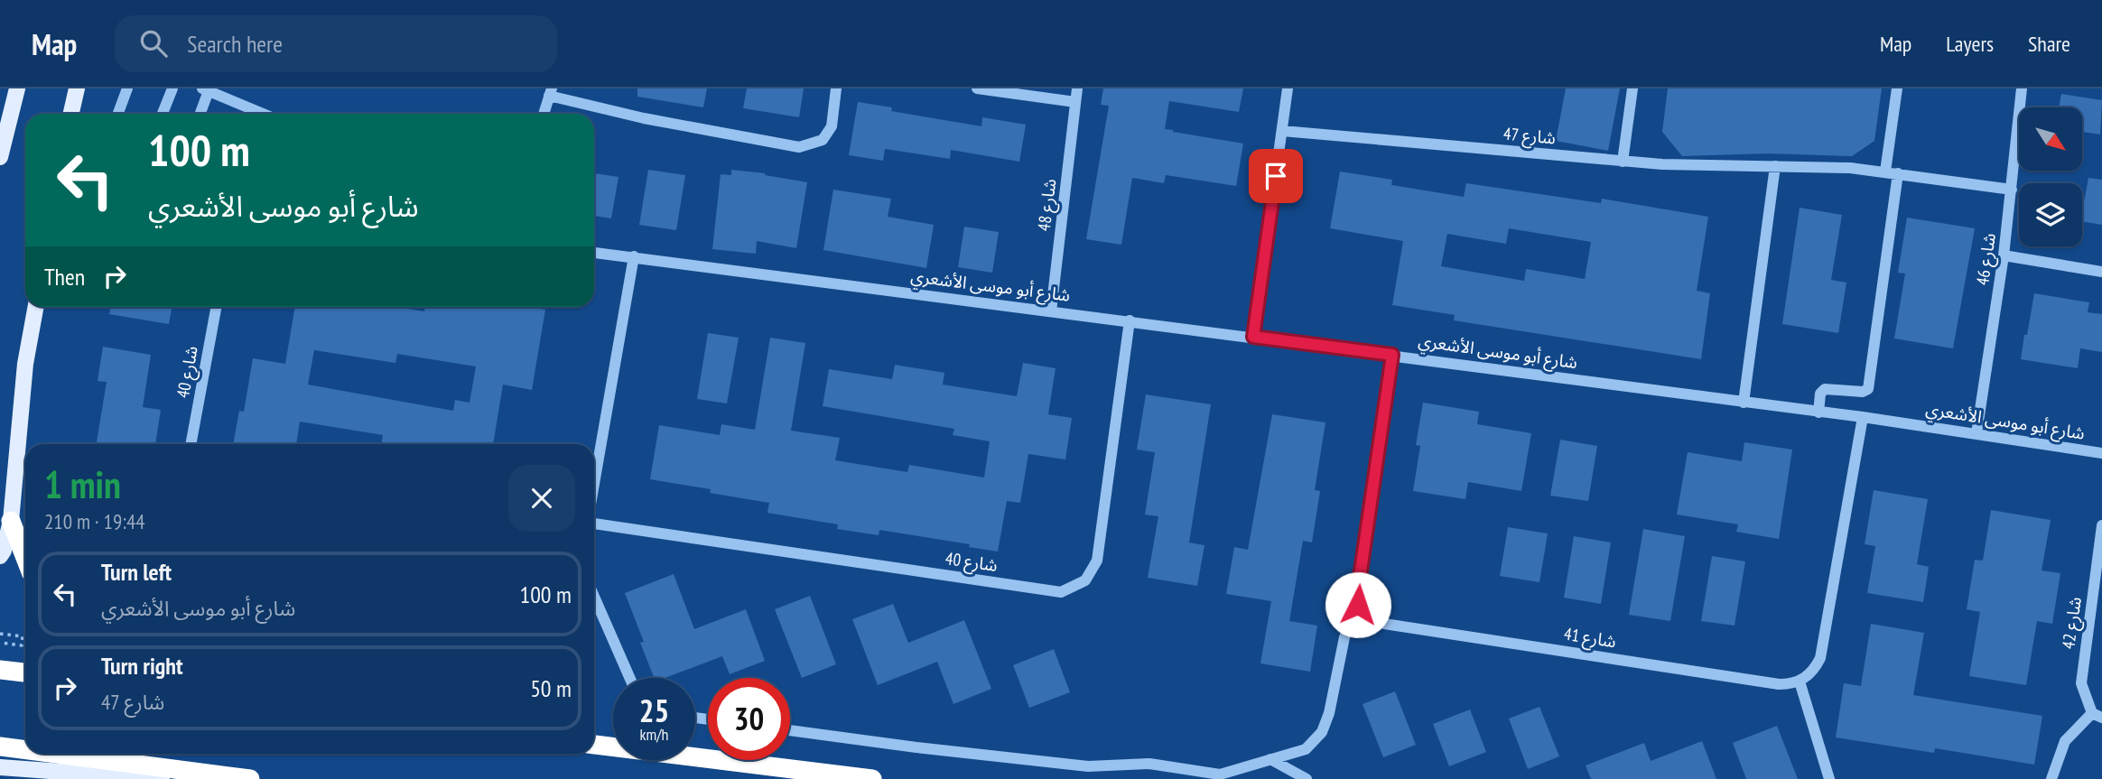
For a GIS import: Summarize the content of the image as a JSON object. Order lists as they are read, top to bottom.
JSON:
{
  "streets": {
    "street": [
      "شارع 47",
      "شارع 48",
      "شارع 46",
      "شارع أبو موسى الأشعري",
      "شارع 40",
      "شارع 42",
      "شارع 41"
    ]
  },
  "crossings": [
    ["شارع 47", "شارع 46"],
    ["شارع 48", "شارع أبو موسى الأشعري"],
    ["شارع 46", "شارع أبو موسى الأشعري"],
    ["شارع أبو موسى الأشعري", "شارع 40"]
  ],
  "north": "bottom right",
  "page": {
    "header": "Map",
    "search": "Search here",
    "nav": ["Map", "Layers", "Share"],
    "turn": ["100 m", "شارع أبو موسى الأشعري"],
    "then": "Then",
    "heading": ["1 min", "210 m · 19:44"],
    "list": [
      {
        "name": "Turn left",
        "note": "شارع أبو موسى الأشعري",
        "value": "100 m"
      },
      {
        "name": "Turn right",
        "note": "شارع 47",
        "value": "50 m"
      }
    ],
    "speed": "25 km/h",
    "limit": "30"
  }
}
